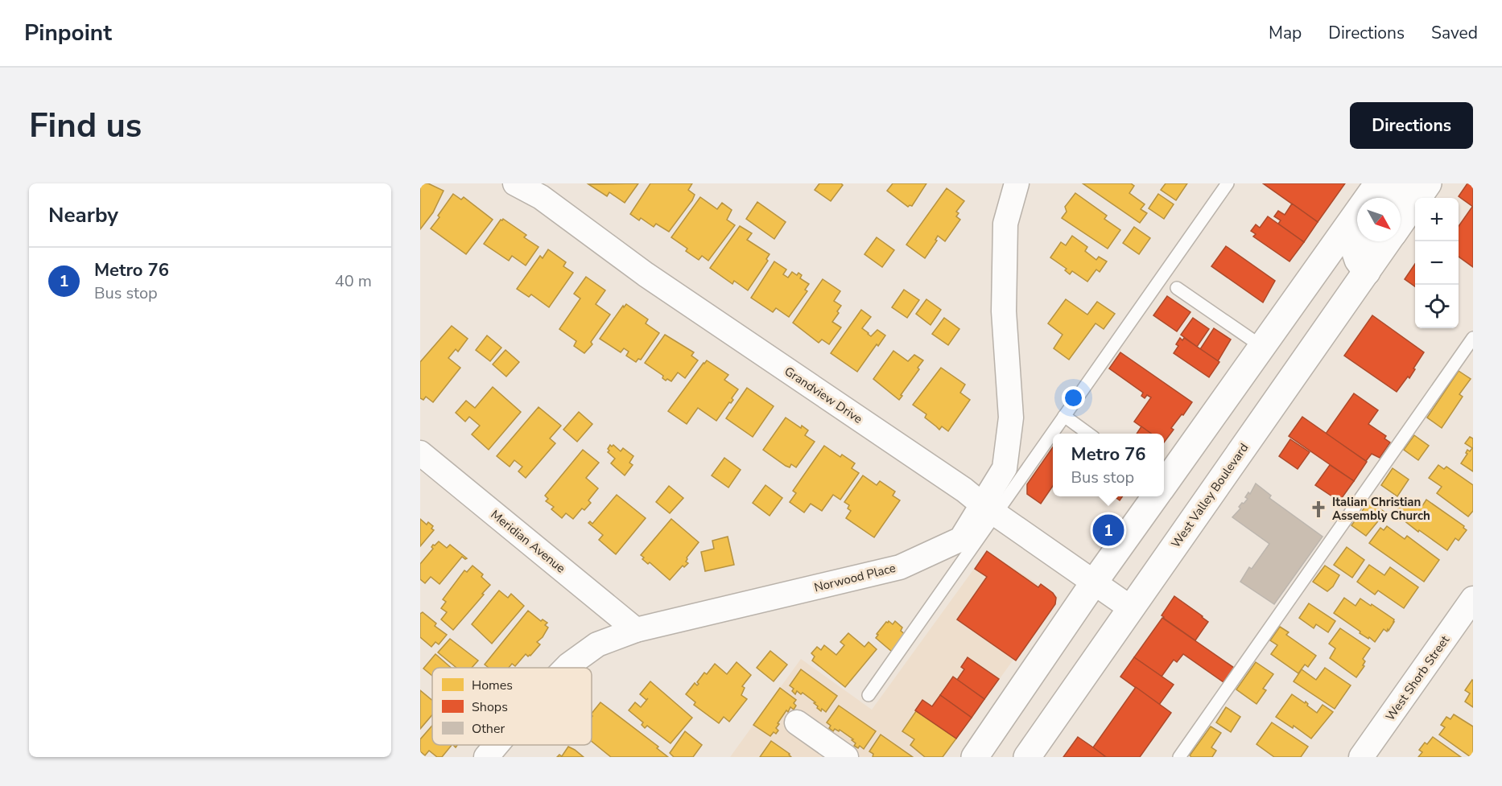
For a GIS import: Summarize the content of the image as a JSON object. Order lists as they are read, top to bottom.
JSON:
{
  "streets": {
    "main road": ["West Valley Boulevard"],
    "street": [
      "Grandview Drive",
      "Meridian Avenue",
      "Norwood Place",
      "West Shorb Street"
    ]
  },
  "crossings": [
    ["Grandview Drive", "West Valley Boulevard"],
    ["Grandview Drive", "Norwood Place"],
    ["Meridian Avenue", "Norwood Place"]
  ],
  "places": {
    "church": ["Italian Christian Assembly Church"]
  },
  "legend": ["Homes", "Shops", "Other"],
  "north": "bottom right",
  "page": {
    "header": "Pinpoint",
    "nav": ["Map", "Directions", "Saved"],
    "buttons": "Directions",
    "title": "Find us",
    "heading": "Nearby",
    "map_buttons": ["+", "−"],
    "list": [
      {
        "mark": "1",
        "name": "Metro 76",
        "note": "Bus stop",
        "value": "40 m"
      }
    ],
    "popup": ["Metro 76", "Bus stop"],
    "pins": "1"
  }
}
